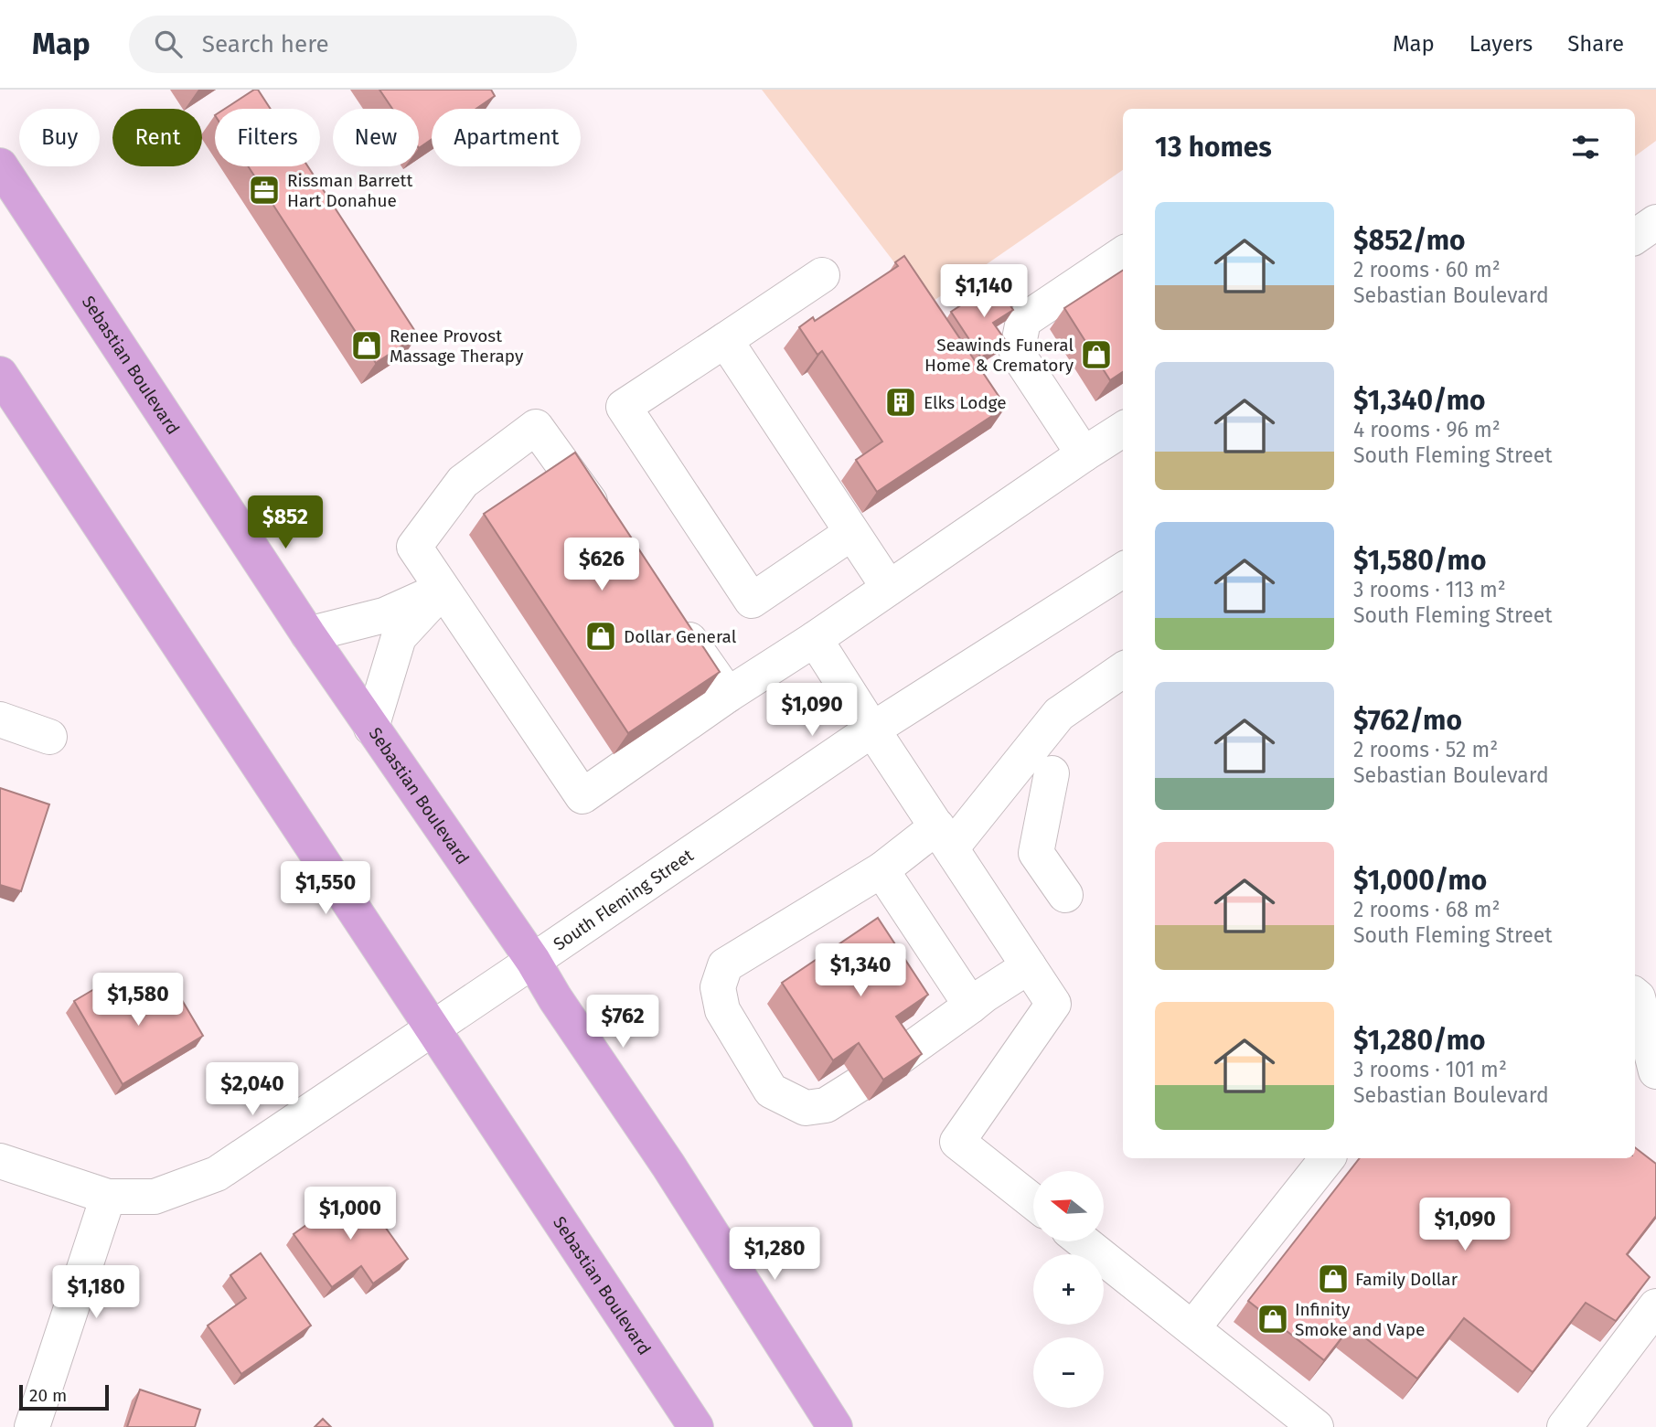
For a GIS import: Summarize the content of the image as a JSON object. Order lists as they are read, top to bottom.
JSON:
{
  "streets": {
    "main road": ["Sebastian Boulevard"],
    "street": ["South Fleming Street"]
  },
  "crossings": [
    ["Sebastian Boulevard", "South Fleming Street"]
  ],
  "places": {
    "office": ["Rissman Barrett Hart Donahue"],
    "shop": [
      "Renee Provost Massage Therapy",
      "Seawinds Funeral Home & Crematory",
      "Dollar General",
      "Family Dollar",
      "Infinity Smoke and Vape"
    ],
    "building": ["Elks Lodge"]
  },
  "scale_bar": "20 m",
  "north": "left",
  "page": {
    "header": "Map",
    "search": "Search here",
    "nav": ["Map", "Layers", "Share"],
    "chip": [
      "Buy",
      "Rent",
      "Filters",
      "New",
      "Apartment"
    ],
    "heading": "13 homes",
    "list": [
      {
        "name": "$852/mo",
        "note": "2 rooms · 60 m² · Sebastian Boulevard"
      },
      {
        "name": "$1,340/mo",
        "note": "4 rooms · 96 m² · South Fleming Street"
      },
      {
        "name": "$1,580/mo",
        "note": "3 rooms · 113 m² · South Fleming Street"
      },
      {
        "name": "$762/mo",
        "note": "2 rooms · 52 m² · Sebastian Boulevard"
      },
      {
        "name": "$1,000/mo",
        "note": "2 rooms · 68 m² · South Fleming Street"
      },
      {
        "name": "$1,280/mo",
        "note": "3 rooms · 101 m² · Sebastian Boulevard"
      }
    ],
    "price": [
      "$1,140",
      "$852",
      "$626",
      "$1,090",
      "$1,550",
      "$1,340",
      "$1,580",
      "$762",
      "$2,040",
      "$1,000",
      "$1,090",
      "$1,280",
      "$1,180"
    ],
    "map_buttons": ["+", "−"],
    "scale": "20 m"
  }
}
